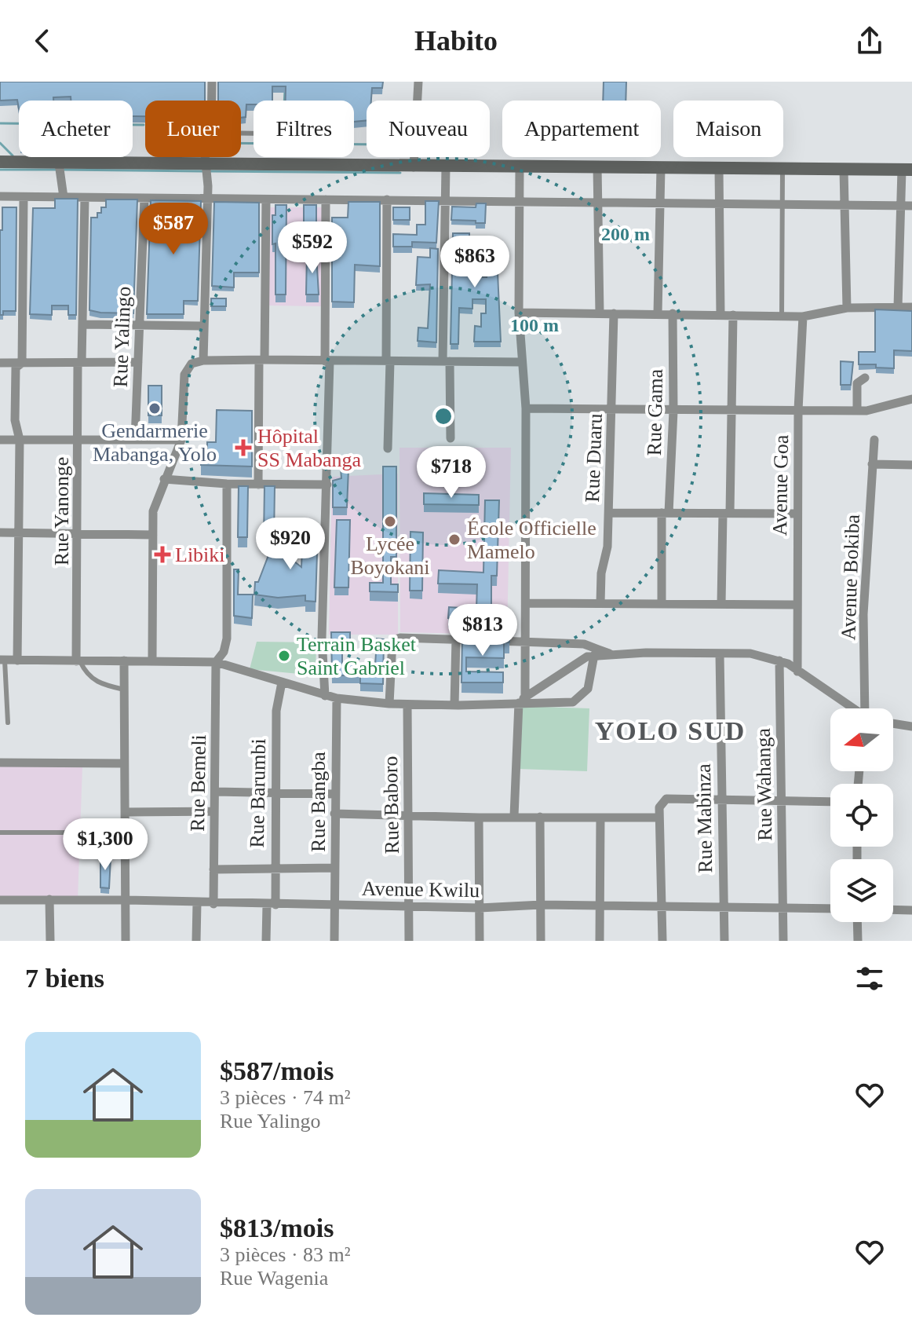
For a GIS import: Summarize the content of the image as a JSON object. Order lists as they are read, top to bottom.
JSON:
{
  "streets": {
    "street": [
      "Rue Yalingo",
      "Rue Gama",
      "Rue Duaru",
      "Avenue Goa",
      "Rue Yanonge",
      "Avenue Bokiba",
      "Rue Bemeli",
      "Rue Wahanga",
      "Rue Barumbi",
      "Rue Bangba",
      "Rue Baboro",
      "Rue Mabinza",
      "Avenue Kwilu"
    ]
  },
  "crossings": [
    ["Rue Bemeli", "Avenue Kwilu"],
    ["Rue Wahanga", "Avenue Kwilu"],
    ["Rue Barumbi", "Avenue Kwilu"],
    ["Rue Bangba", "Avenue Kwilu"],
    ["Rue Baboro", "Avenue Kwilu"],
    ["Rue Mabinza", "Avenue Kwilu"]
  ],
  "districts": ["YOLO SUD"],
  "places": {
    "other": [
      "Gendarmerie Mabanga, Yolo",
      "Lycée Boyokani",
      "École Officielle Mamelo",
      "Terrain Basket Saint Gabriel"
    ],
    "health": ["Hôpital SS Mabanga", "Libiki"]
  },
  "north": "left",
  "page": {
    "header": "Habito",
    "chip": [
      "Acheter",
      "Louer",
      "Filtres",
      "Nouveau",
      "Appartement",
      "Maison"
    ],
    "price": [
      "$587",
      "$592",
      "$863",
      "$718",
      "$920",
      "$813",
      "$1,300"
    ],
    "heading": "7 biens",
    "list": [
      {
        "name": "$587/mois",
        "note": "3 pièces · 74 m² · Rue Yalingo"
      },
      {
        "name": "$813/mois",
        "note": "3 pièces · 83 m² · Rue Wagenia"
      }
    ]
  },
  "rings": ["200 m", "100 m"]
}
